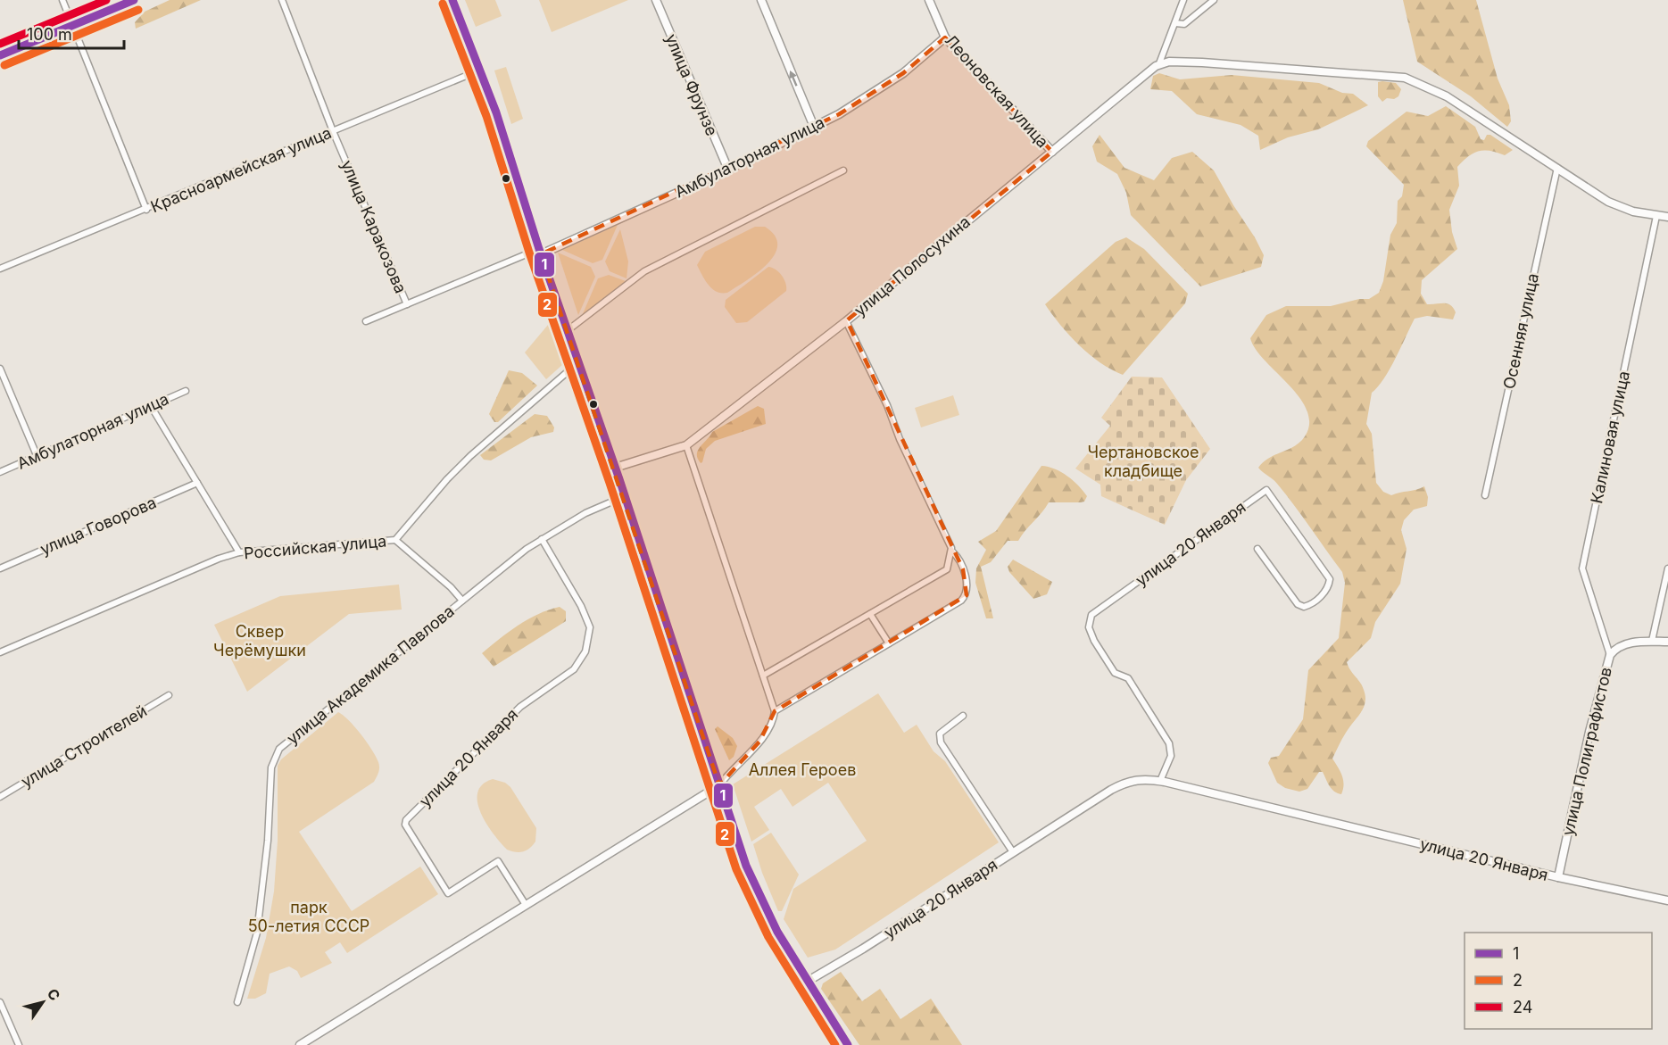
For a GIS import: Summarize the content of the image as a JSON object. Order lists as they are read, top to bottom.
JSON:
{
  "streets": {
    "street": [
      "улица Фрунзе",
      "Леоновская улица",
      "Амбулаторная улица",
      "Красноармейская улица",
      "улица Каракозова",
      "улица Полосухина",
      "Осенняя улица",
      "Калиновая улица",
      "улица Говорова",
      "улица 20 Января",
      "Российская улица",
      "улица Академика Павлова",
      "улица Строителей",
      "улица Полиграфистов"
    ]
  },
  "crossings": [
    ["улица Фрунзе", "Амбулаторная улица"],
    ["Леоновская улица", "Амбулаторная улица"],
    ["Леоновская улица", "улица Полосухина"],
    ["Амбулаторная улица", "улица Каракозова"],
    ["Красноармейская улица", "улица Каракозова"],
    ["Калиновая улица", "улица Полиграфистов"],
    ["улица 20 Января", "улица Академика Павлова"],
    ["улица 20 Января", "улица Полиграфистов"]
  ],
  "parks": [
    "Чертановское кладбище",
    "Сквер Черёмушки",
    "Аллея Героев",
    "парк 50-летия СССР"
  ],
  "lines": ["transit line 1", "transit line 24", "transit line 2"],
  "legend": ["1", "2", "24"],
  "scale_bar": "100 m",
  "north": "top right"
}
